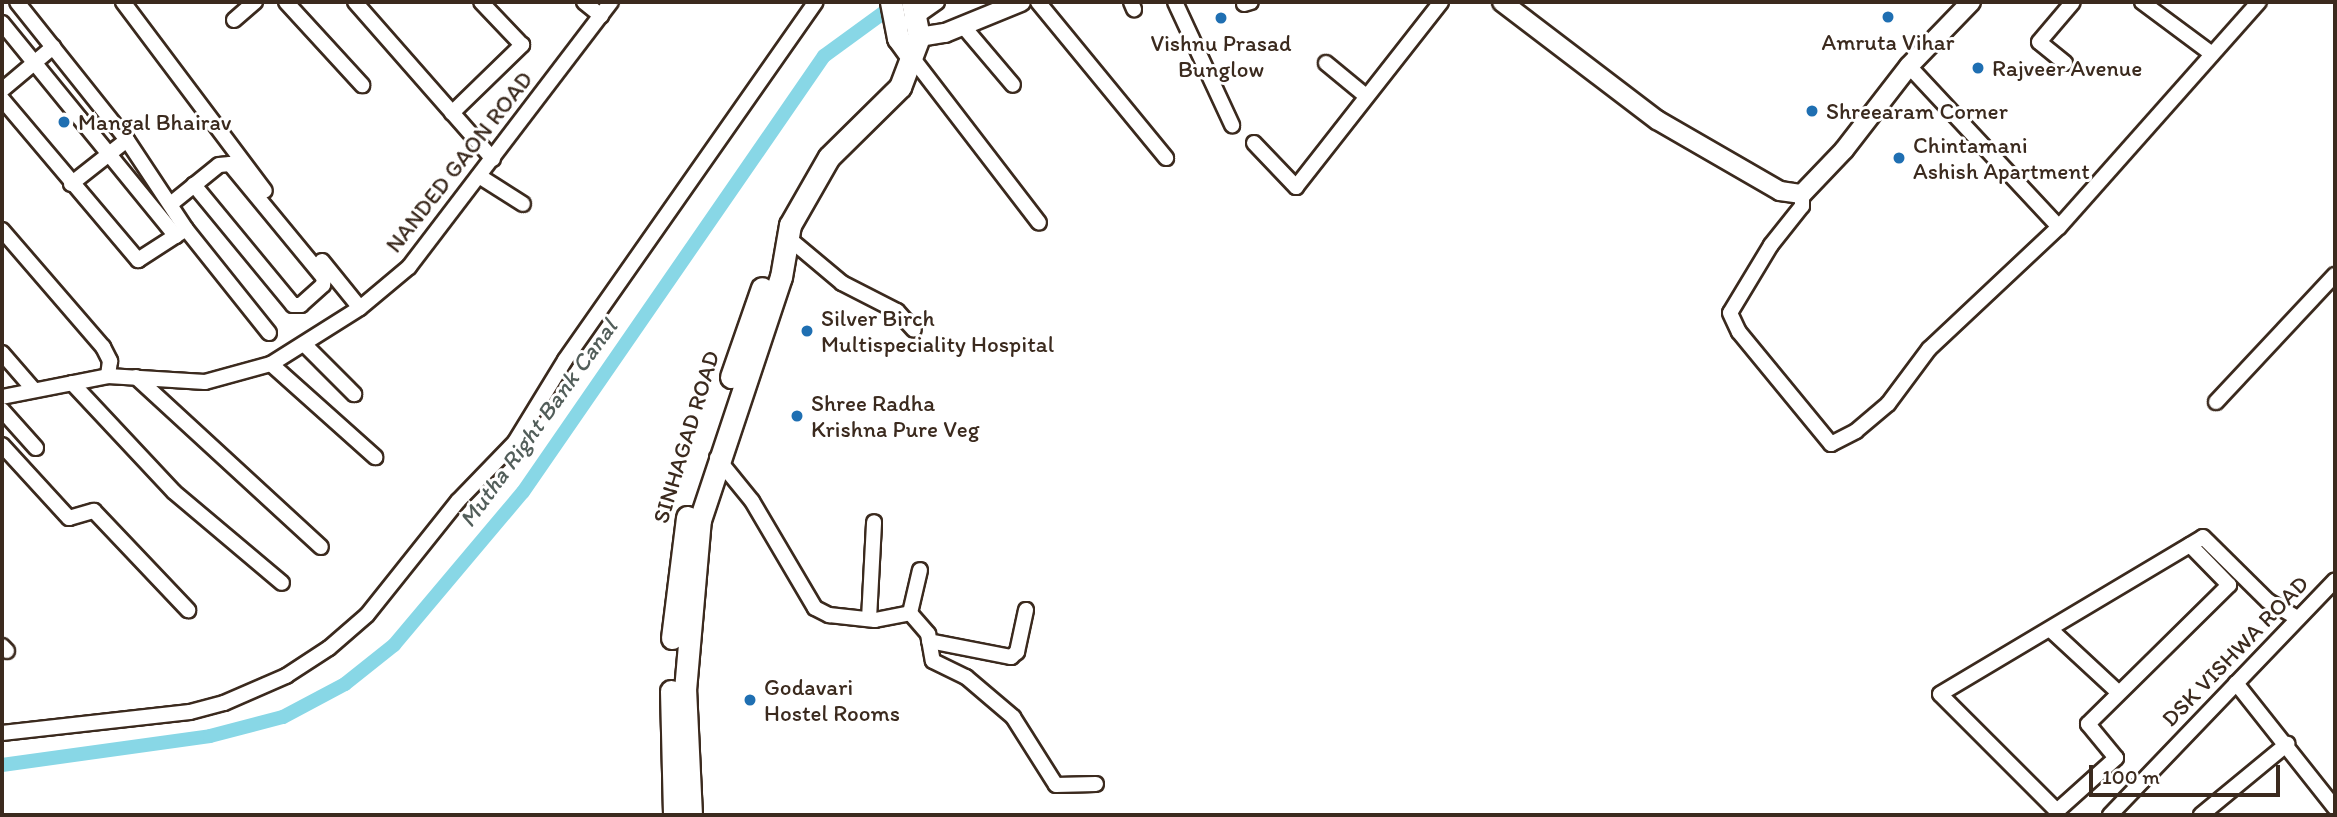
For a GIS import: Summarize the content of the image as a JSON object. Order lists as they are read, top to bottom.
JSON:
{
  "streets": {
    "main road": ["SINHAGAD ROAD"],
    "street": ["NANDED GAON ROAD", "DSK VISHWA ROAD"]
  },
  "water": ["Mutha Right Bank Canal"],
  "places": [
    "Amruta Vihar",
    "Vishnu Prasad Bunglow",
    "Rajveer Avenue",
    "Shreearam Corner",
    "Mangal Bhairav",
    "Chintamani Ashish Apartment",
    "Silver Birch Multispeciality Hospital",
    "Shree Radha Krishna Pure Veg",
    "Godavari Hostel Rooms"
  ],
  "scale_bar": "100 m"
}
